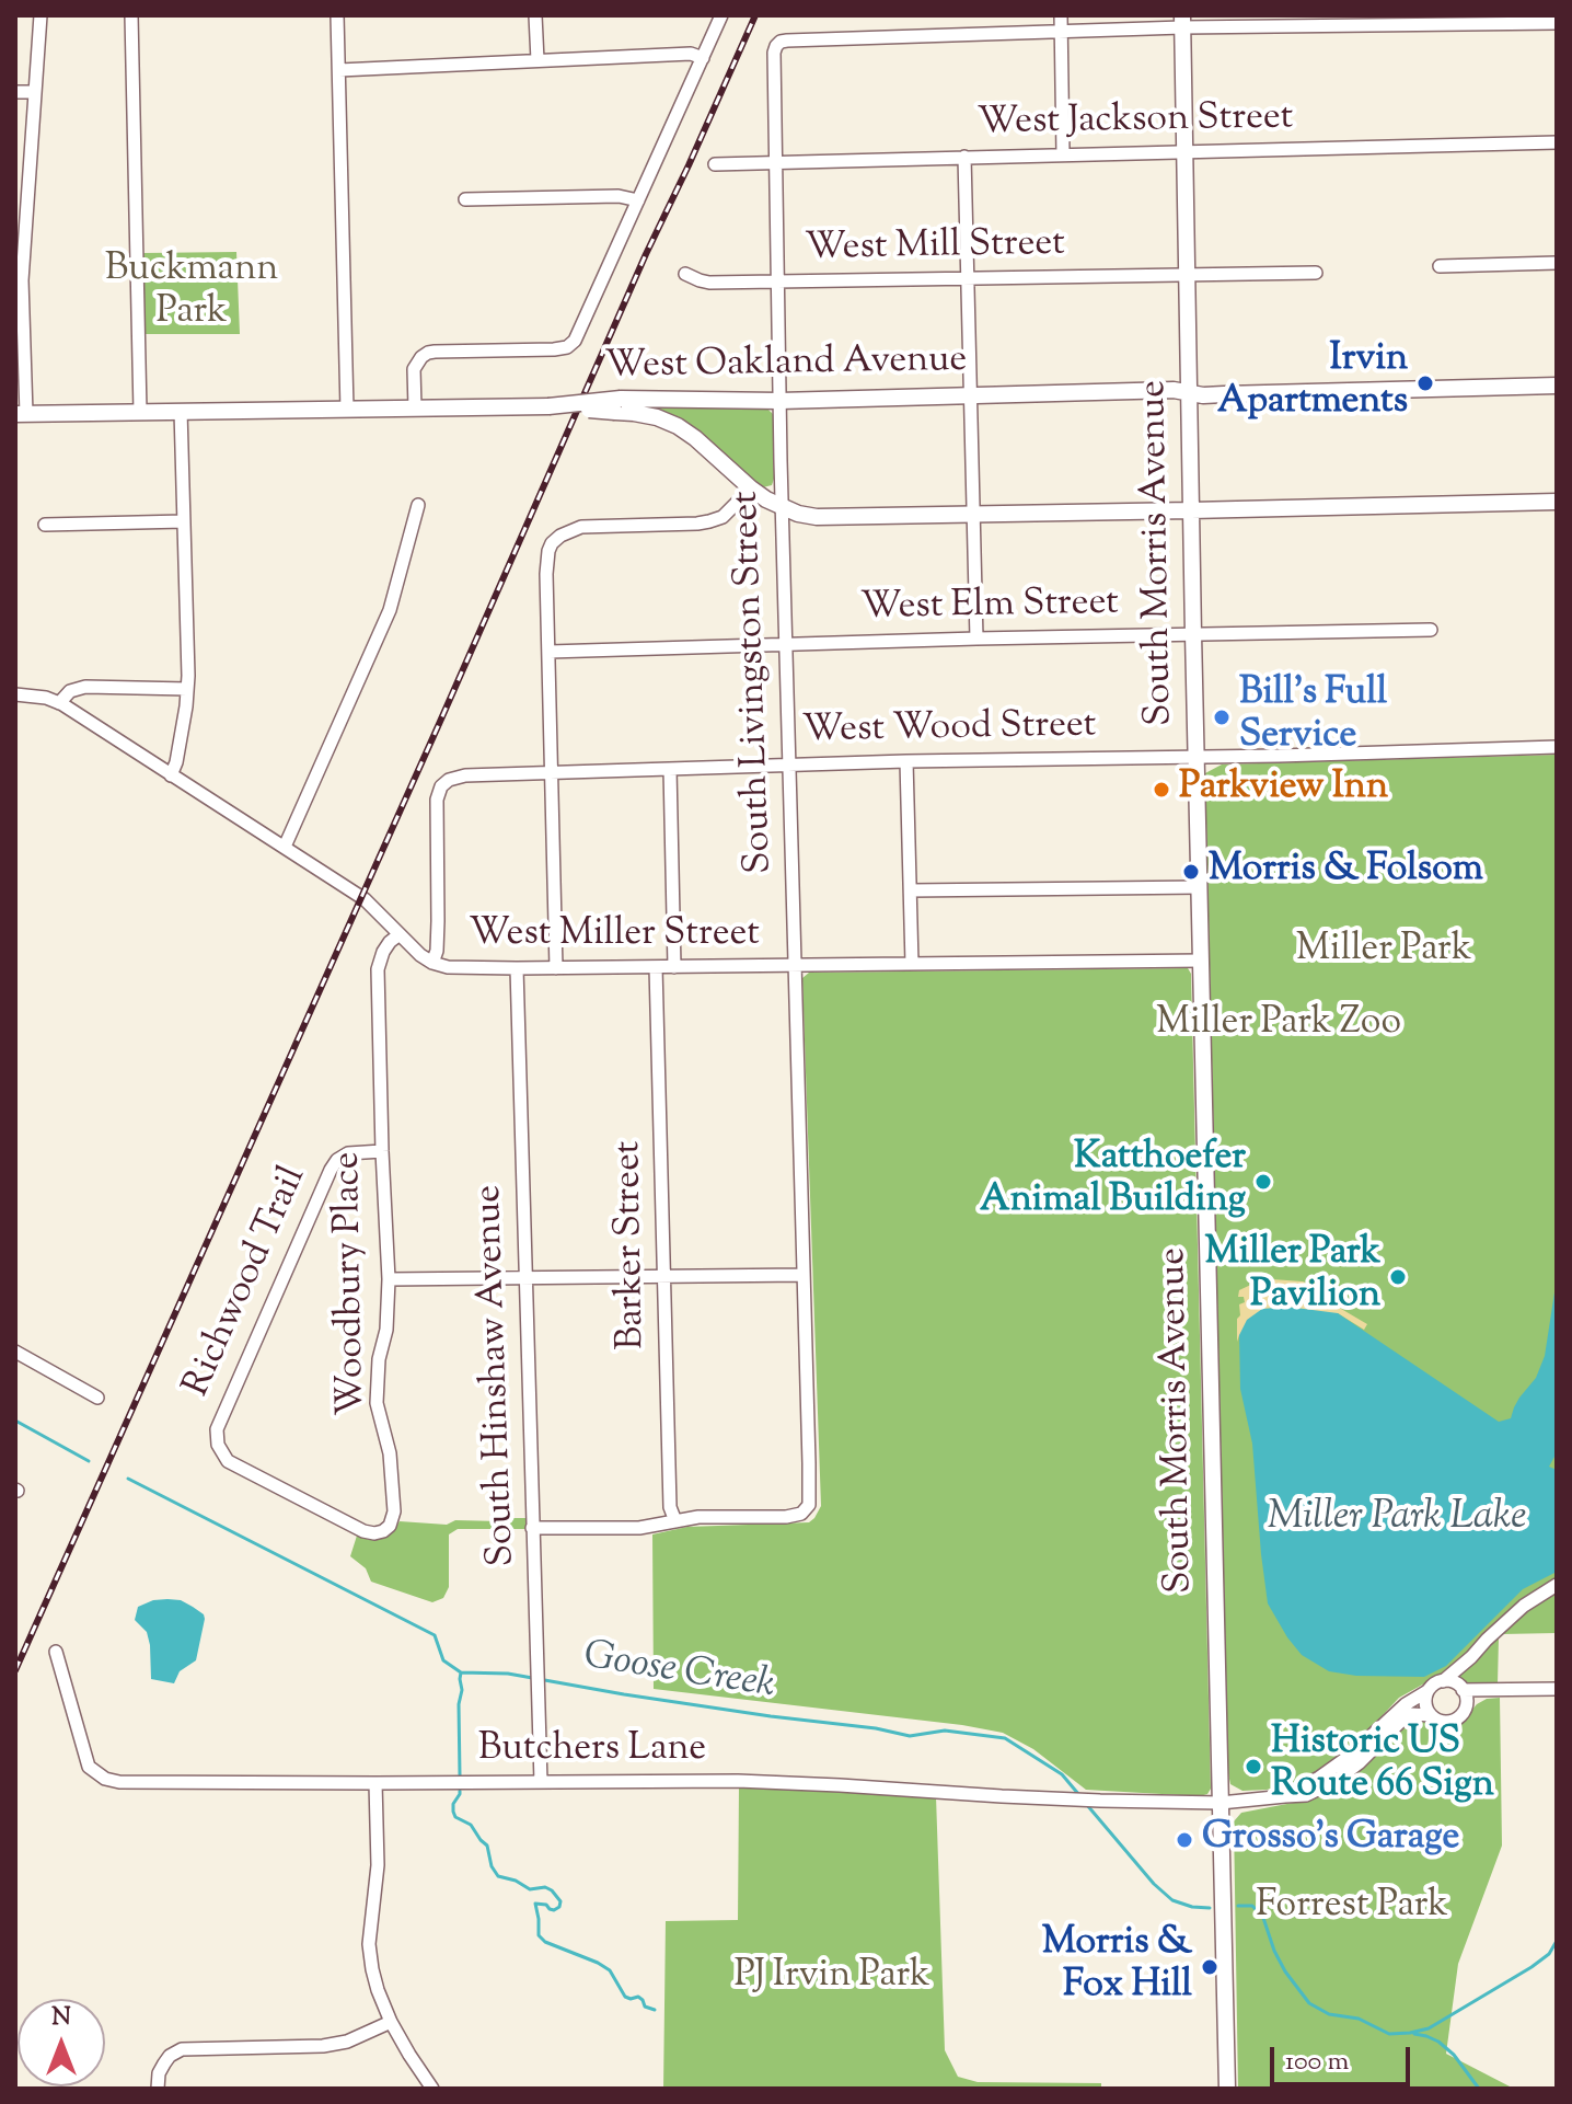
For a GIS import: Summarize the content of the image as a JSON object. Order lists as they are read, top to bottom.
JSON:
{
  "streets": {
    "main road": ["West Oakland Avenue", "South Morris Avenue"],
    "street": [
      "West Jackson Street",
      "West Mill Street",
      "West Elm Street",
      "South Livingston Street",
      "West Wood Street",
      "West Miller Street",
      "Barker Street",
      "Richwood Trail",
      "Woodbury Place",
      "South Hinshaw Avenue",
      "Butchers Lane"
    ]
  },
  "crossings": [
    ["West Jackson Street", "South Morris Avenue"],
    ["West Jackson Street", "South Livingston Street"],
    ["West Mill Street", "South Morris Avenue"],
    ["West Mill Street", "South Livingston Street"],
    ["West Oakland Avenue", "South Morris Avenue"],
    ["West Oakland Avenue", "South Livingston Street"],
    ["South Morris Avenue", "West Elm Street"],
    ["South Morris Avenue", "West Wood Street"],
    ["South Morris Avenue", "West Miller Street"],
    ["South Morris Avenue", "Butchers Lane"],
    ["West Elm Street", "South Livingston Street"],
    ["South Livingston Street", "West Wood Street"],
    ["South Livingston Street", "West Miller Street"],
    ["South Livingston Street", "Barker Street"],
    ["West Wood Street", "West Miller Street"],
    ["West Miller Street", "Barker Street"],
    ["West Miller Street", "Woodbury Place"],
    ["West Miller Street", "South Hinshaw Avenue"],
    ["Richwood Trail", "Woodbury Place"],
    ["South Hinshaw Avenue", "Butchers Lane"]
  ],
  "water": ["Miller Park Lake", "Goose Creek"],
  "parks": [
    "Buckmann Park",
    "Miller Park",
    "Miller Park Zoo",
    "Forrest Park",
    "PJ Irvin Park"
  ],
  "places": [
    "Irvin Apartments",
    "Bill's Full Service",
    "Parkview Inn",
    "Morris & Folsom",
    "Katthoefer Animal Building",
    "Miller Park Pavilion",
    "Historic US Route 66 Sign",
    "Grosso's Garage",
    "Morris & Fox Hill"
  ],
  "scale_bar": "100 m",
  "north": "top"
}
